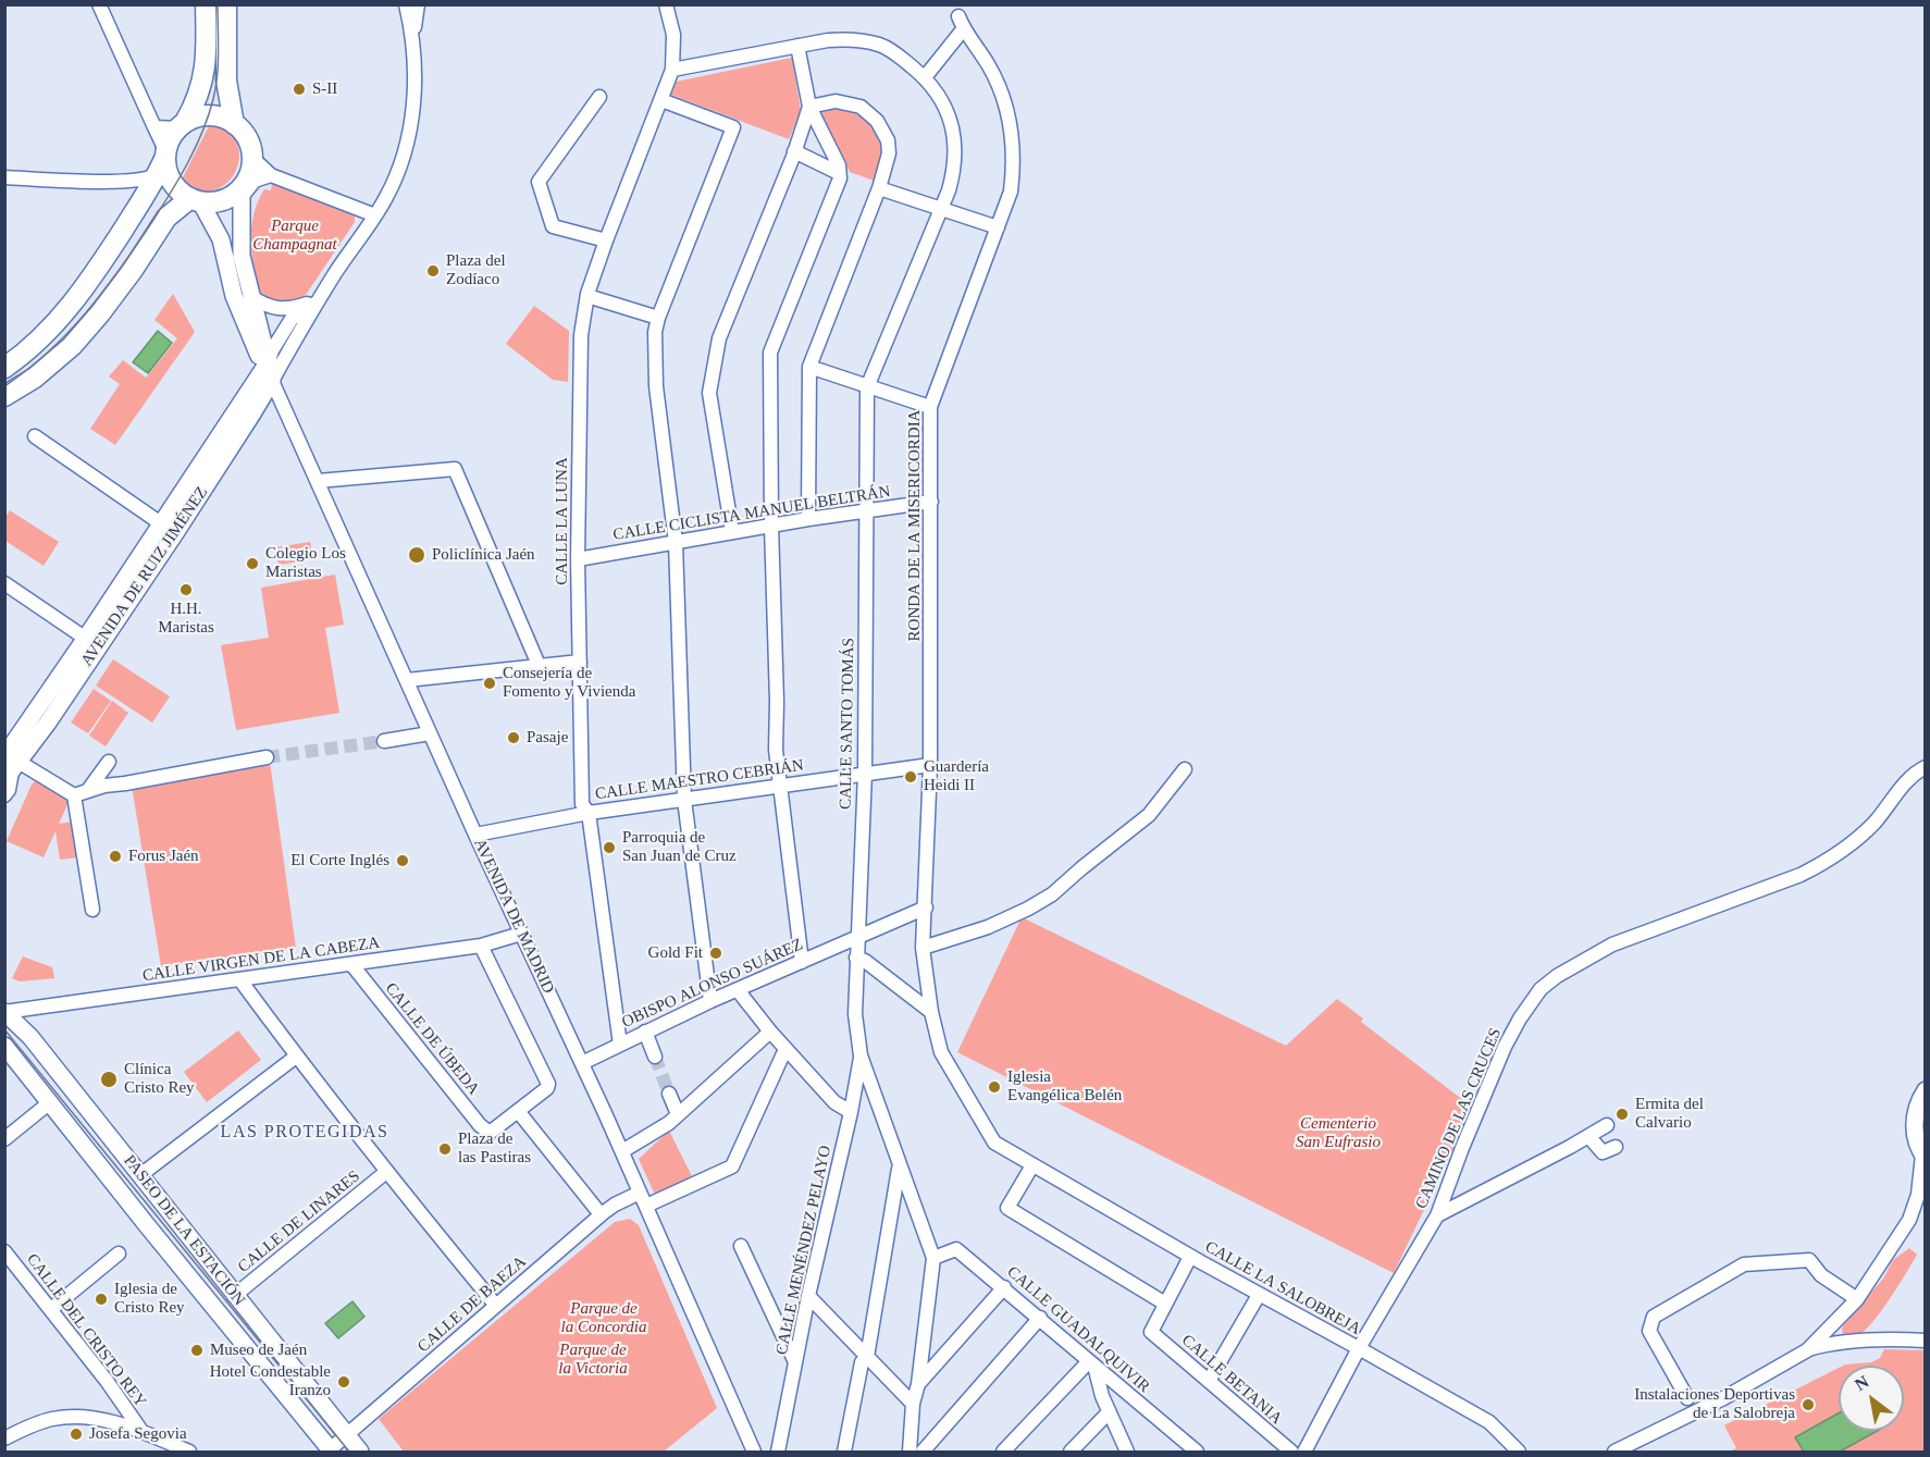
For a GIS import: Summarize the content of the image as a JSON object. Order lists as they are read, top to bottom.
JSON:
{
  "streets": {
    "main road": ["AVENIDA DE RUIZ JIMÉNEZ", "PASEO DE LA ESTACIÓN"],
    "street": [
      "CALLE CICLISTA MANUEL BELTRÁN",
      "CALLE LA LUNA",
      "RONDA DE LA MISERICORDIA",
      "CALLE SANTO TOMÁS",
      "CALLE MAESTRO CEBRIÁN",
      "AVENIDA DE MADRID",
      "CALLE VIRGEN DE LA CABEZA",
      "OBISPO ALONSO SUÁREZ",
      "CALLE DE ÚBEDA",
      "CAMINO DE LAS CRUCES",
      "CALLE DE LINARES",
      "CALLE MENÉNDEZ PELAYO",
      "CALLE LA SALOBREJA",
      "CALLE DE BAEZA",
      "CALLE GUADALQUIVIR",
      "CALLE DEL CRISTO REY",
      "CALLE BETANIA"
    ]
  },
  "crossings": [
    ["CALLE CICLISTA MANUEL BELTRÁN", "CALLE LA LUNA"],
    ["CALLE CICLISTA MANUEL BELTRÁN", "RONDA DE LA MISERICORDIA"],
    ["CALLE CICLISTA MANUEL BELTRÁN", "CALLE SANTO TOMÁS"],
    ["CALLE LA LUNA", "CALLE MAESTRO CEBRIÁN"],
    ["CALLE LA LUNA", "OBISPO ALONSO SUÁREZ"],
    ["RONDA DE LA MISERICORDIA", "CALLE MAESTRO CEBRIÁN"],
    ["RONDA DE LA MISERICORDIA", "OBISPO ALONSO SUÁREZ"],
    ["RONDA DE LA MISERICORDIA", "CALLE LA SALOBREJA"],
    ["AVENIDA DE RUIZ JIMÉNEZ", "AVENIDA DE MADRID"],
    ["CALLE SANTO TOMÁS", "CALLE MAESTRO CEBRIÁN"],
    ["CALLE SANTO TOMÁS", "OBISPO ALONSO SUÁREZ"],
    ["CALLE SANTO TOMÁS", "CALLE MENÉNDEZ PELAYO"],
    ["CALLE MAESTRO CEBRIÁN", "AVENIDA DE MADRID"],
    ["AVENIDA DE MADRID", "CALLE VIRGEN DE LA CABEZA"],
    ["AVENIDA DE MADRID", "OBISPO ALONSO SUÁREZ"],
    ["AVENIDA DE MADRID", "CALLE DE BAEZA"],
    ["CALLE VIRGEN DE LA CABEZA", "CALLE DE ÚBEDA"],
    ["CALLE VIRGEN DE LA CABEZA", "PASEO DE LA ESTACIÓN"],
    ["CAMINO DE LAS CRUCES", "CALLE LA SALOBREJA"],
    ["CALLE DE LINARES", "PASEO DE LA ESTACIÓN"],
    ["PASEO DE LA ESTACIÓN", "CALLE DE BAEZA"]
  ],
  "districts": ["LAS PROTEGIDAS"],
  "parks": [
    "Parque Champagnat",
    "Cementerio San Eufrasio",
    "Parque de la Concordia",
    "Parque de la Victoria"
  ],
  "places": [
    "S-II",
    "Plaza del Zodíaco",
    "Policlínica Jaén",
    "Colegio Los Maristas",
    "H.H. Maristas",
    "Consejería de Fomento y Vivienda",
    "Pasaje",
    "Guardería Heidi II",
    "Parroquia de San Juan de Cruz",
    "Forus Jaén",
    "El Corte Inglés",
    "Gold Fit",
    "Clínica Cristo Rey",
    "Iglesia Evangélica Belén",
    "Ermita del Calvario",
    "Plaza de las Pastiras",
    "Iglesia de Cristo Rey",
    "Museo de Jaén",
    "Hotel Condestable Iranzo",
    "Instalaciones Deportivas de La Salobreja",
    "Josefa Segovia"
  ],
  "north": "top left"
}
